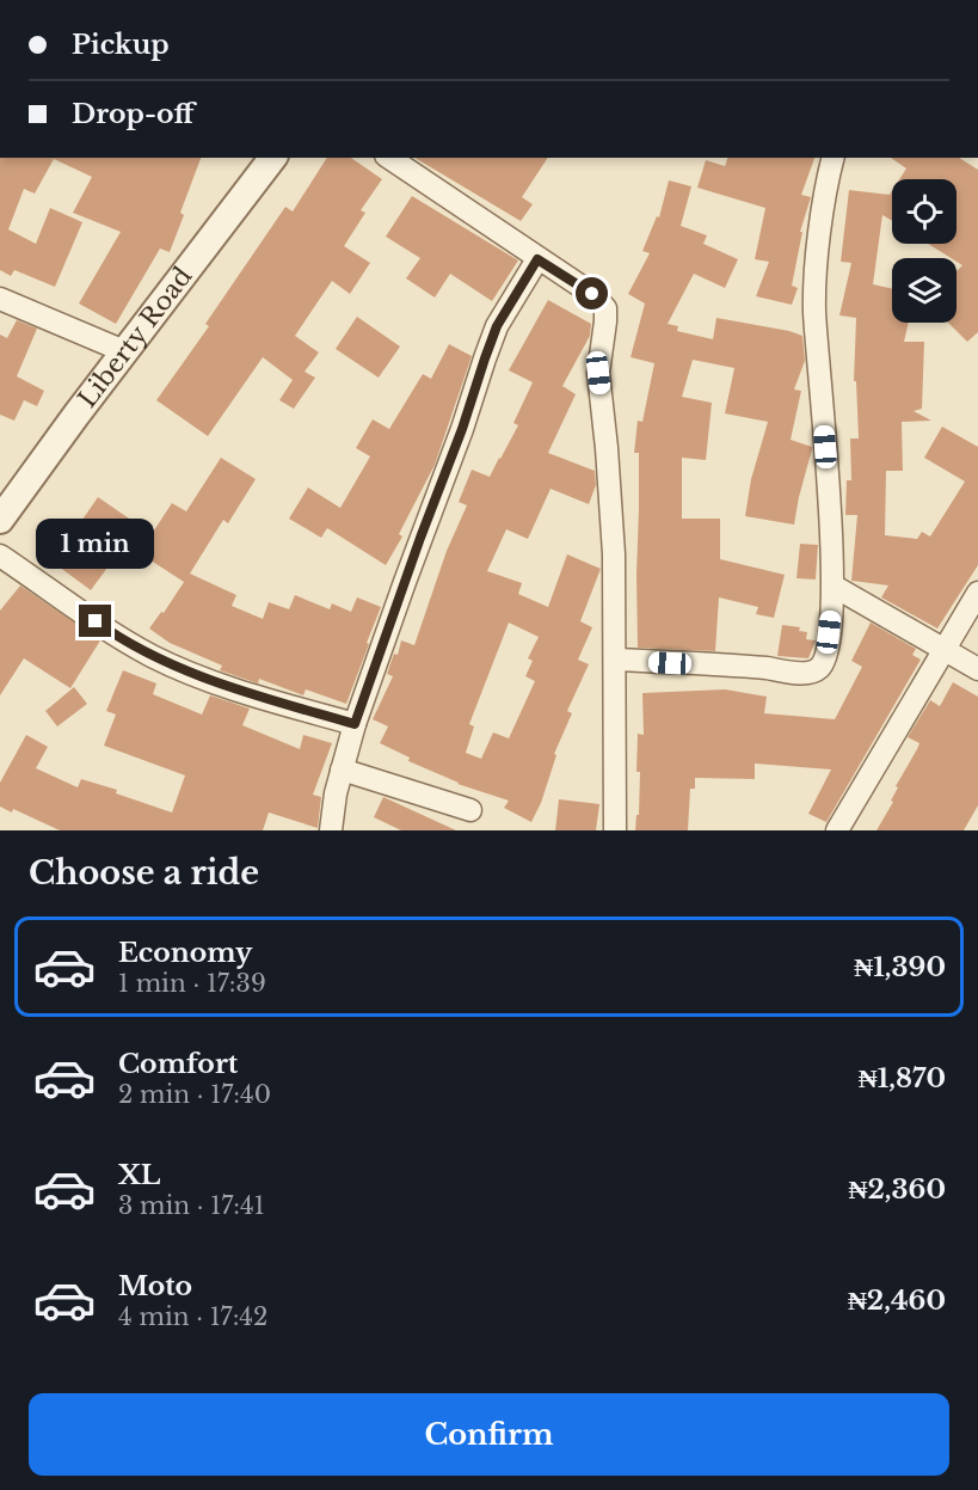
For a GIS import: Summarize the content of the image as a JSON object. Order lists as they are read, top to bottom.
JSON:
{
  "streets": {
    "street": ["Liberty Road"]
  },
  "page": {
    "banner": ["Pickup", "Drop-off"],
    "bubble": "1 min",
    "heading": "Choose a ride",
    "list": [
      {
        "name": "Economy",
        "note": "1 min · 17:39",
        "value": "₦1,390"
      },
      {
        "name": "Comfort",
        "note": "2 min · 17:40",
        "value": "₦1,870"
      },
      {
        "name": "XL",
        "note": "3 min · 17:41",
        "value": "₦2,360"
      },
      {
        "name": "Moto",
        "note": "4 min · 17:42",
        "value": "₦2,460"
      }
    ],
    "buttons": "Confirm"
  }
}
